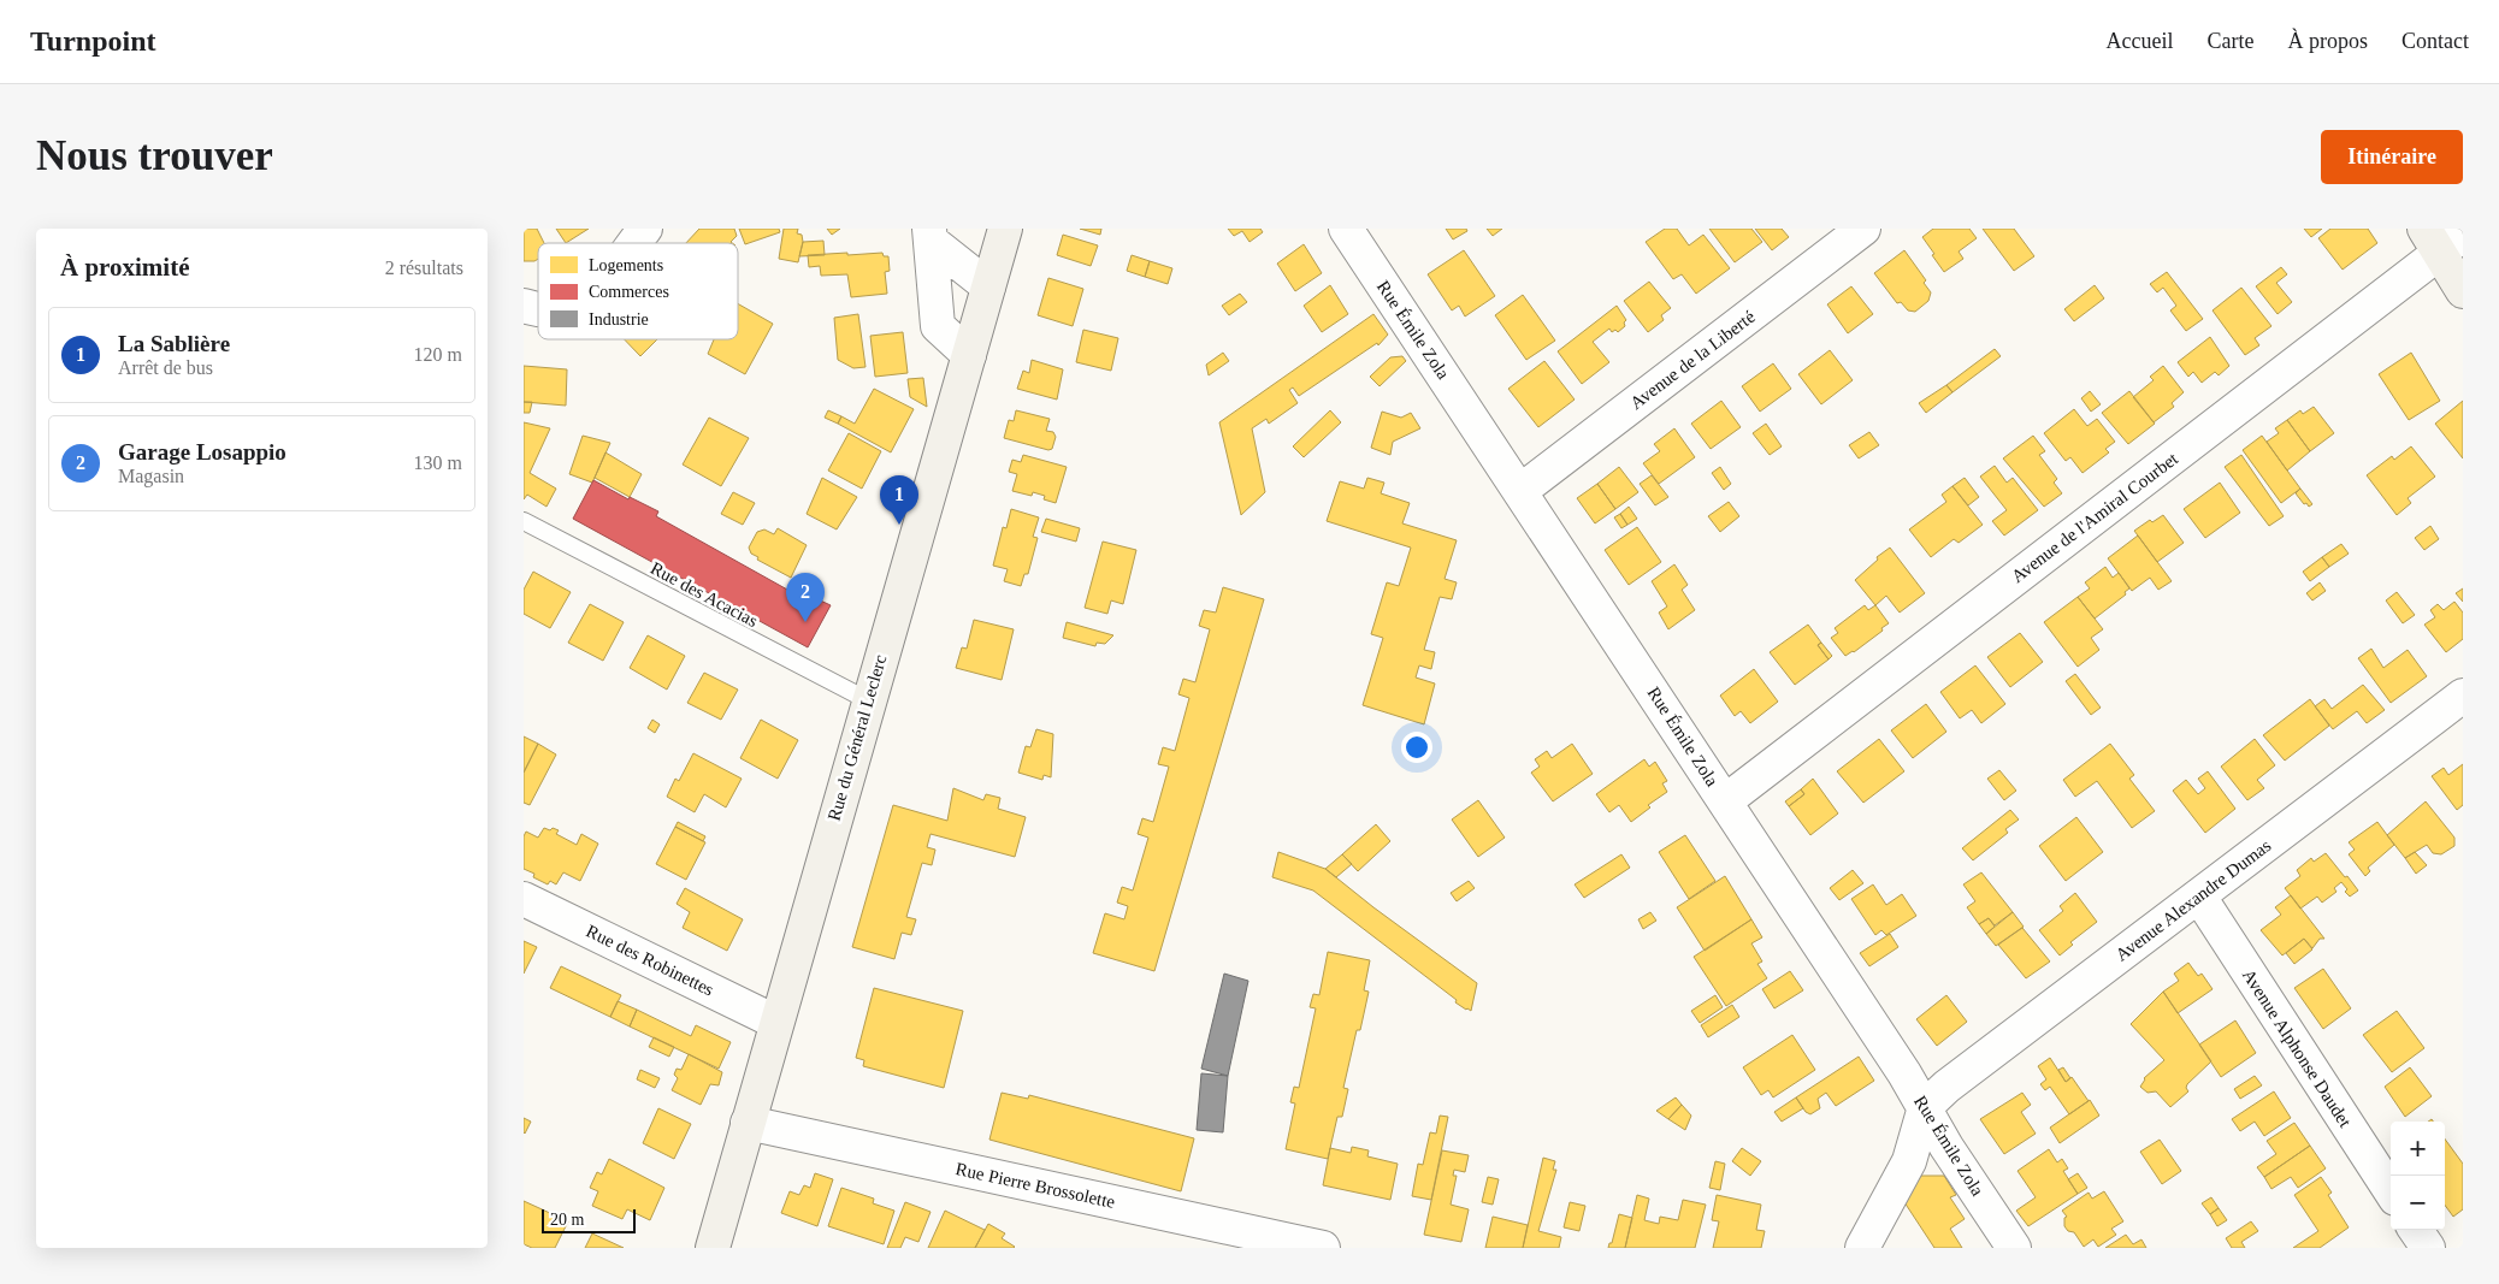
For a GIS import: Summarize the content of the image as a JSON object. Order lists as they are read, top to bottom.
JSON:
{
  "streets": {
    "main road": ["Rue du Général Leclerc"],
    "street": [
      "Rue Émile Zola",
      "Avenue de la Liberté",
      "Avenue de l'Amiral Courbet",
      "Avenue Alexandre Dumas",
      "Rue des Robinettes",
      "Avenue Alphonse Daudet",
      "Rue Pierre Brossolette"
    ],
    "lane": ["Rue des Acacias"]
  },
  "crossings": [
    ["Rue Émile Zola", "Avenue de la Liberté"],
    ["Rue Émile Zola", "Avenue de l'Amiral Courbet"],
    ["Rue Émile Zola", "Avenue Alexandre Dumas"],
    ["Rue des Acacias", "Rue du Général Leclerc"],
    ["Rue du Général Leclerc", "Rue des Robinettes"],
    ["Rue du Général Leclerc", "Rue Pierre Brossolette"],
    ["Avenue Alexandre Dumas", "Avenue Alphonse Daudet"]
  ],
  "legend": ["Logements", "Commerces", "Industrie"],
  "scale_bar": "20 m",
  "page": {
    "header": "Turnpoint",
    "nav": [
      "Accueil",
      "Carte",
      "À propos",
      "Contact"
    ],
    "buttons": "Itinéraire",
    "title": "Nous trouver",
    "heading": ["À proximité", "2 résultats"],
    "list": [
      {
        "mark": "1",
        "name": "La Sablière",
        "note": "Arrêt de bus",
        "value": "120 m"
      },
      {
        "mark": "2",
        "name": "Garage Losappio",
        "note": "Magasin",
        "value": "130 m"
      }
    ],
    "pins": ["1", "2"],
    "map_buttons": ["+", "−"],
    "scale": "20 m"
  }
}
